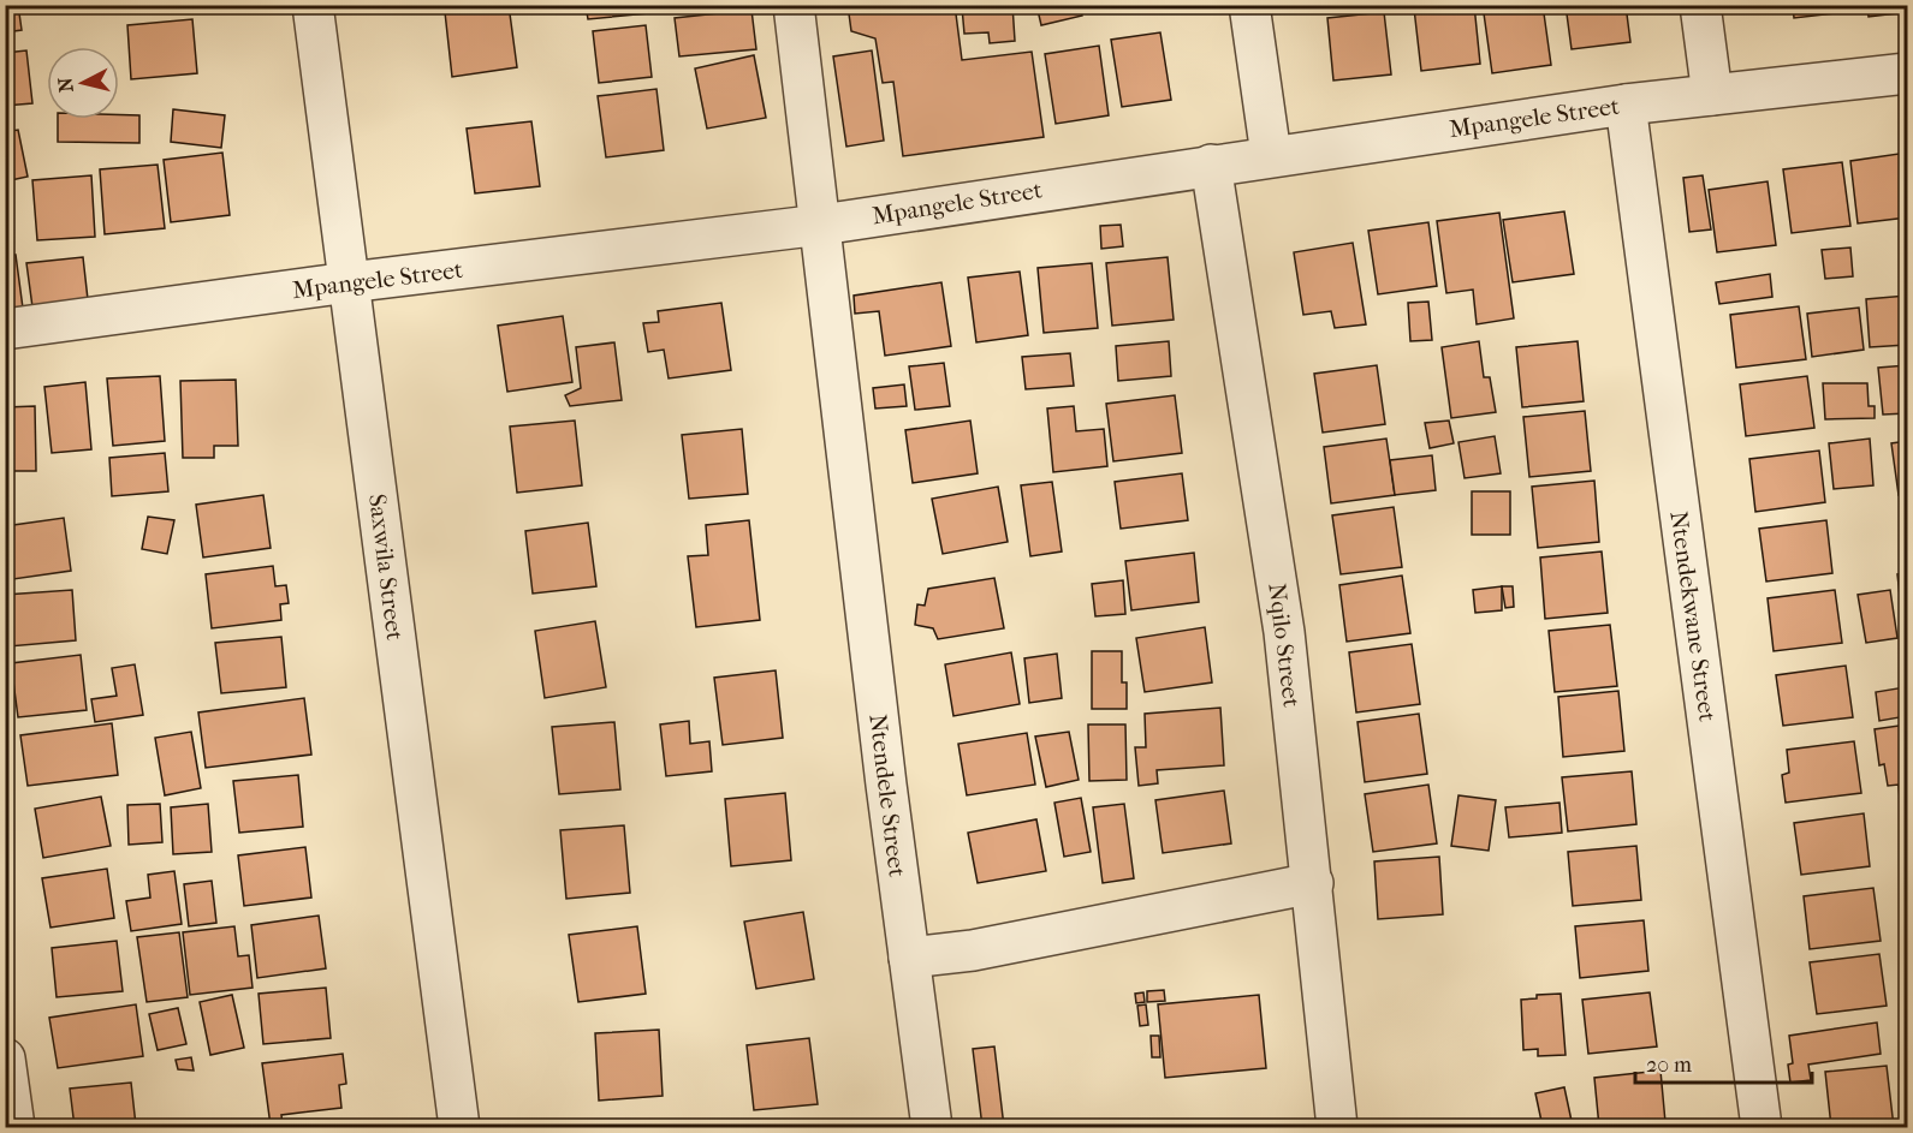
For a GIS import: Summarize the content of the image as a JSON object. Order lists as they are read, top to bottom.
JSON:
{
  "streets": {
    "street": [
      "Mpangele Street",
      "Saxwila Street",
      "Ntendekwane Street",
      "Nqilo Street",
      "Ntendele Street"
    ]
  },
  "crossings": [
    ["Mpangele Street", "Saxwila Street"],
    ["Mpangele Street", "Ntendekwane Street"],
    ["Mpangele Street", "Nqilo Street"],
    ["Mpangele Street", "Ntendele Street"]
  ],
  "scale_bar": "20 m",
  "north": "left"
}
